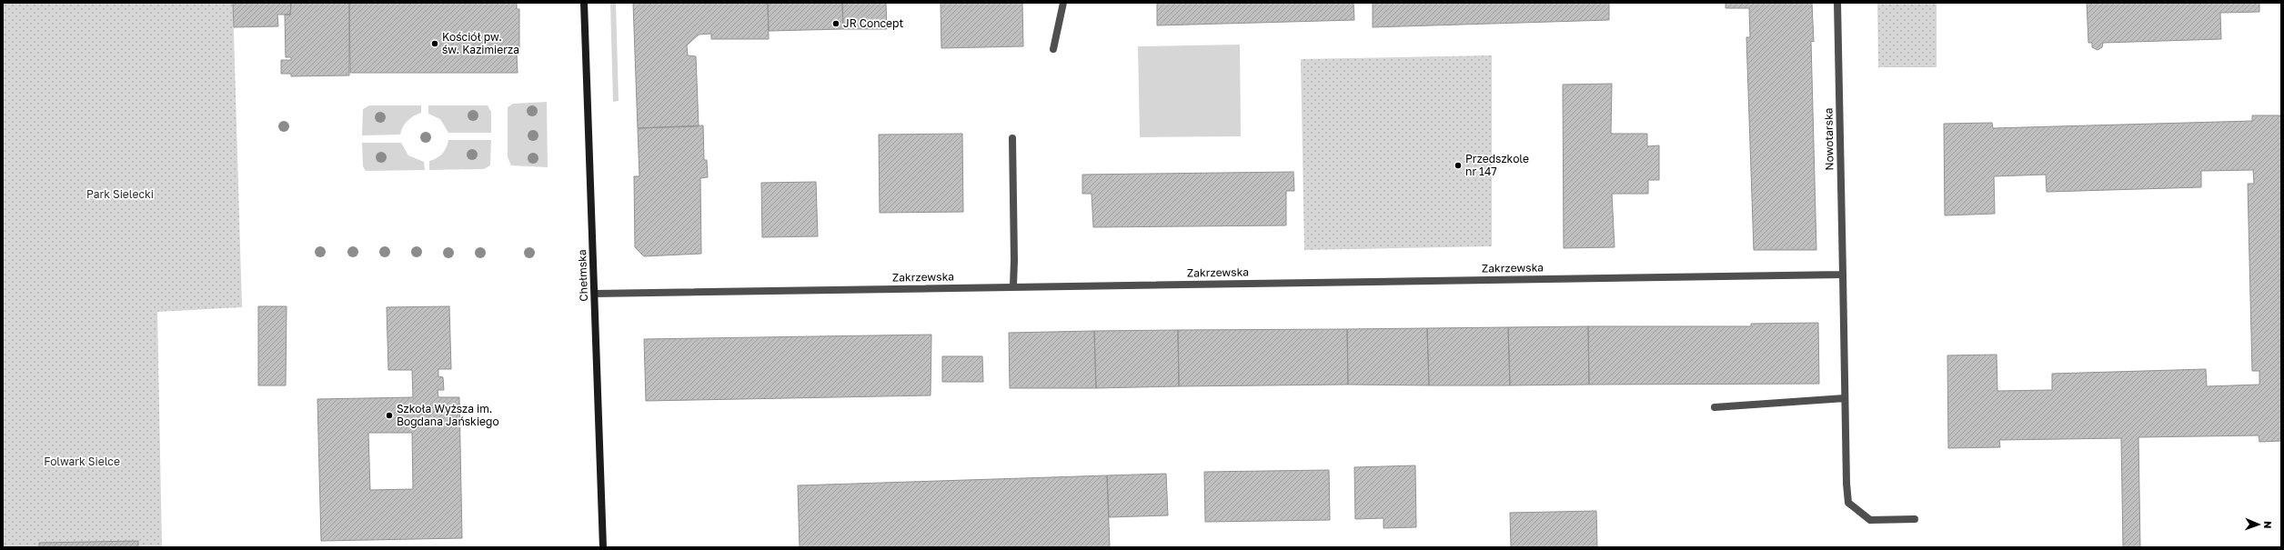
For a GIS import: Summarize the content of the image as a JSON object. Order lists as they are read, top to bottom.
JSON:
{
  "streets": {
    "street": ["Nowotarska", "Zakrzewska", "Chełmska"]
  },
  "crossings": [
    ["Nowotarska", "Zakrzewska"],
    ["Zakrzewska", "Chełmska"]
  ],
  "parks": ["Park Sielecki", "Folwark Sielce"],
  "places": [
    "JR Concept",
    "Kościół pw. św. Kazimierza",
    "Przedszkole nr 147",
    "Szkoła Wyższa im. Bogdana Jańskiego"
  ],
  "north": "right"
}
